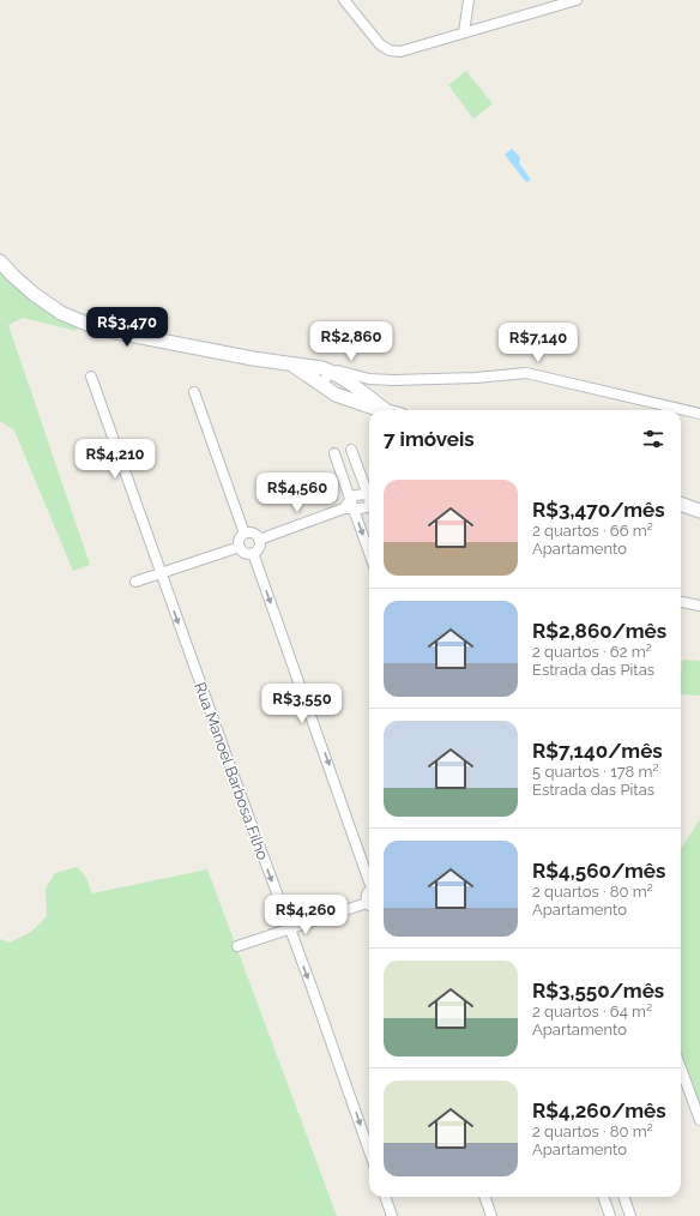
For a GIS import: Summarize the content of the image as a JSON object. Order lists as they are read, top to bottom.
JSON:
{
  "streets": {
    "street": ["Rua Manoel Barbosa Filho"]
  },
  "one_way": ["Rua Manoel Barbosa Filho"],
  "page": {
    "price": [
      "R$3,470",
      "R$2,860",
      "R$7,140",
      "R$4,210",
      "R$4,560",
      "R$3,550",
      "R$4,260"
    ],
    "heading": "7 imóveis",
    "list": [
      {
        "name": "R$3,470/mês",
        "note": "2 quartos · 66 m² · Apartamento"
      },
      {
        "name": "R$2,860/mês",
        "note": "2 quartos · 62 m² · Estrada das Pitas"
      },
      {
        "name": "R$7,140/mês",
        "note": "5 quartos · 178 m² · Estrada das Pitas"
      },
      {
        "name": "R$4,560/mês",
        "note": "2 quartos · 80 m² · Apartamento"
      },
      {
        "name": "R$3,550/mês",
        "note": "2 quartos · 64 m² · Apartamento"
      },
      {
        "name": "R$4,260/mês",
        "note": "2 quartos · 80 m² · Apartamento"
      }
    ]
  }
}
